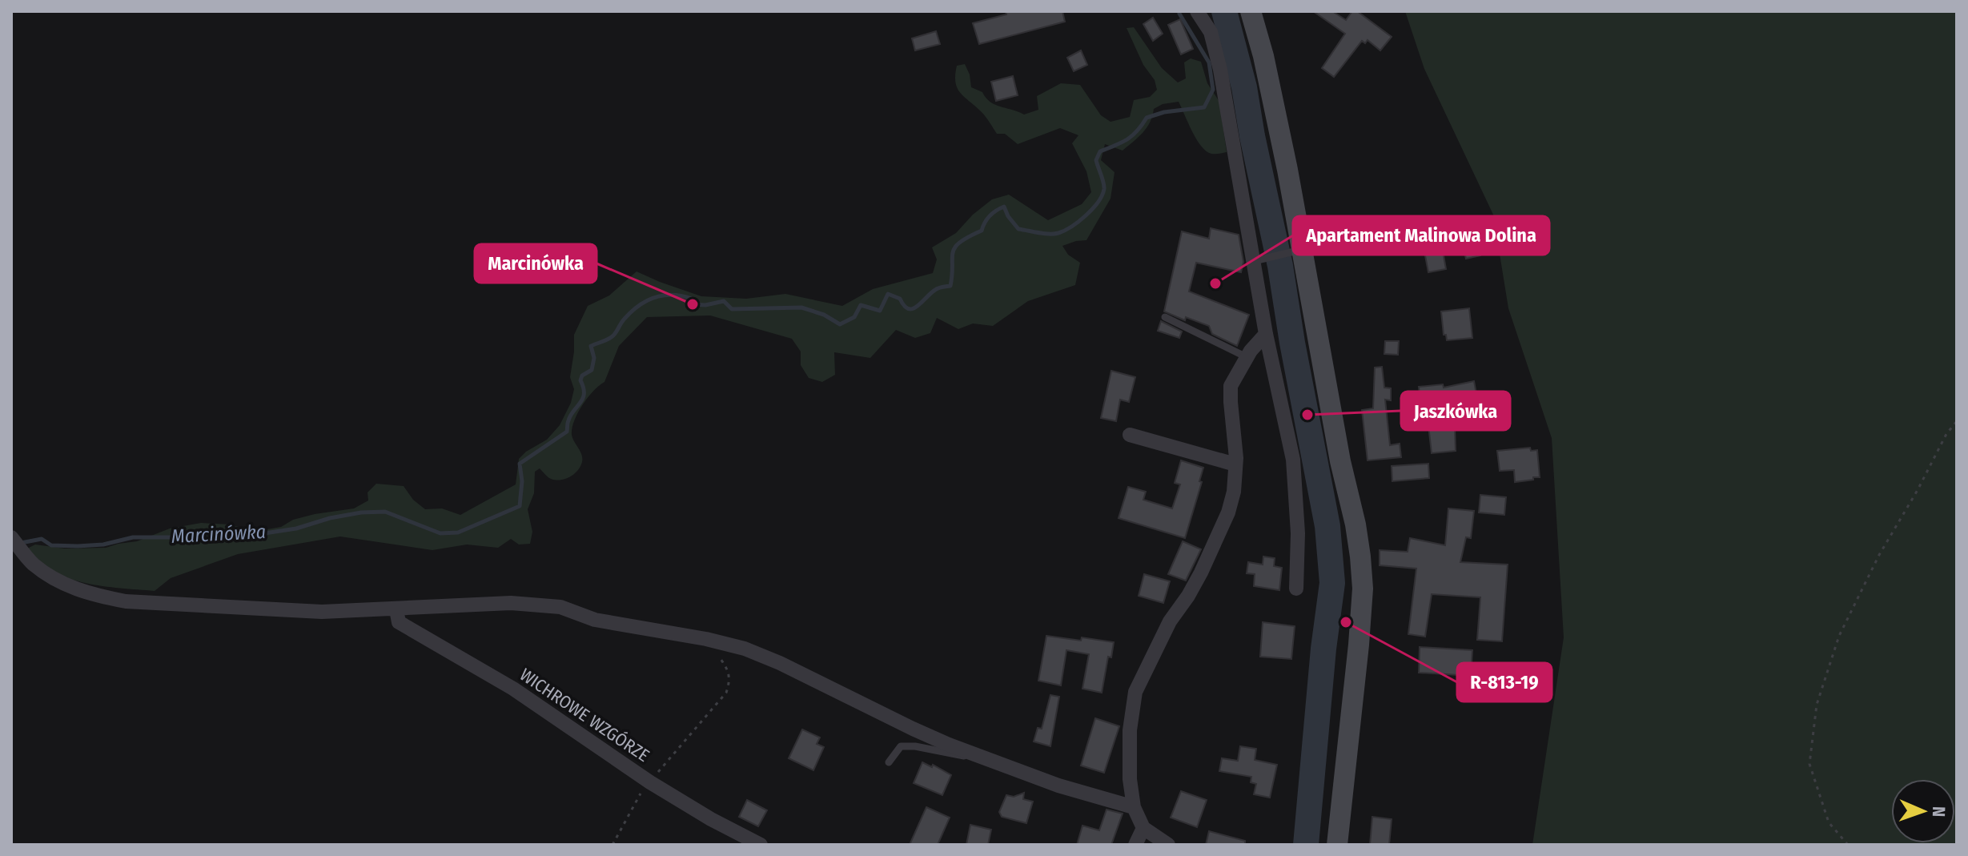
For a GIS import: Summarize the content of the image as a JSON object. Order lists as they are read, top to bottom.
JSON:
{
  "streets": {
    "street": ["WICHROWE WZGÓRZE"]
  },
  "water": ["Marcinówka"],
  "places": [
    "Apartament Malinowa Dolina",
    "Marcinówka",
    "Jaszkówka",
    "R-813-19"
  ],
  "north": "right"
}
